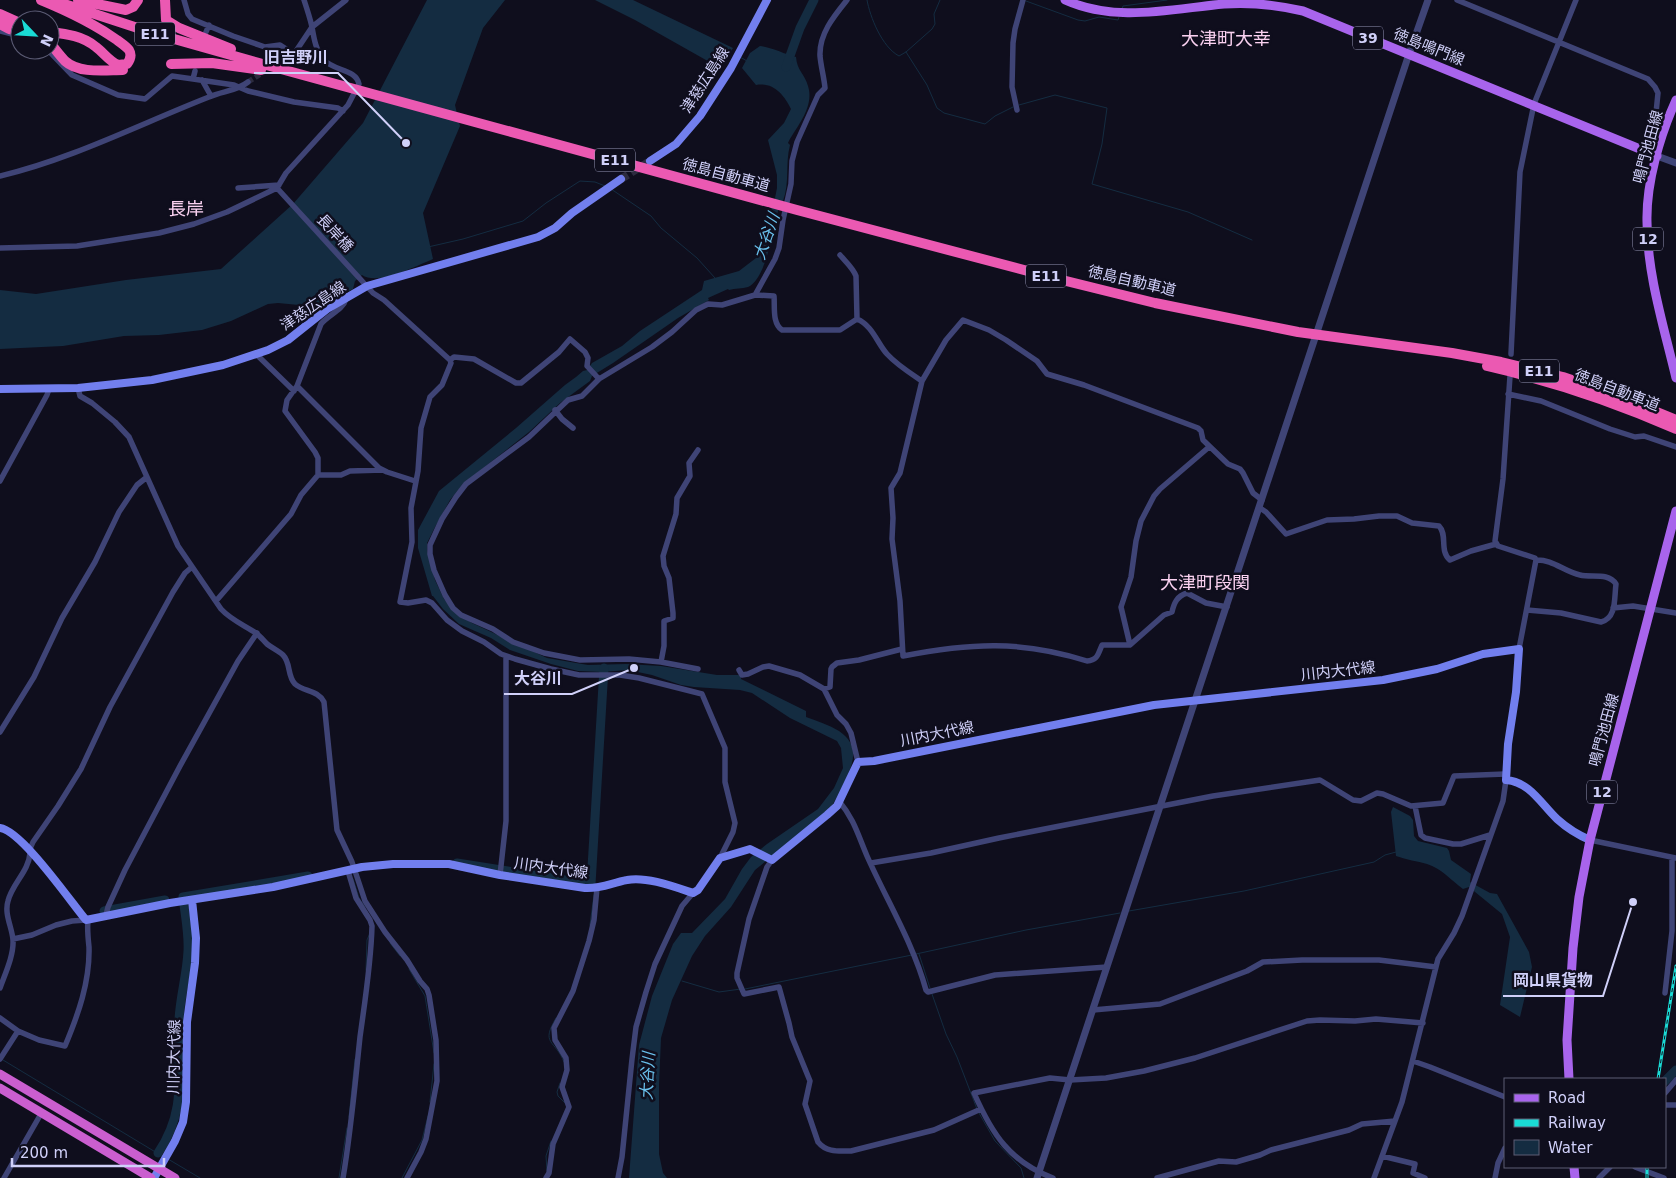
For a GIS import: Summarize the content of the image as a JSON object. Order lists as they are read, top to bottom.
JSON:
{
  "streets": {
    "highway": ["E11", "徳島自動車道"],
    "main road": [
      "39",
      "徳島鳴門線",
      "津慈広島線",
      "鳴門池田線",
      "12",
      "川内大代線"
    ],
    "street": ["長岸橋"]
  },
  "crossings": [
    ["徳島鳴門線", "鳴門池田線"],
    ["津慈広島線", "長岸橋"]
  ],
  "districts": ["大津町大幸", "長岸", "大津町段関"],
  "water": ["大谷川"],
  "places": ["旧吉野川", "大谷川", "岡山県貨物"],
  "legend": ["Road", "Railway", "Water"],
  "scale_bar": "200 m",
  "north": "bottom right"
}
